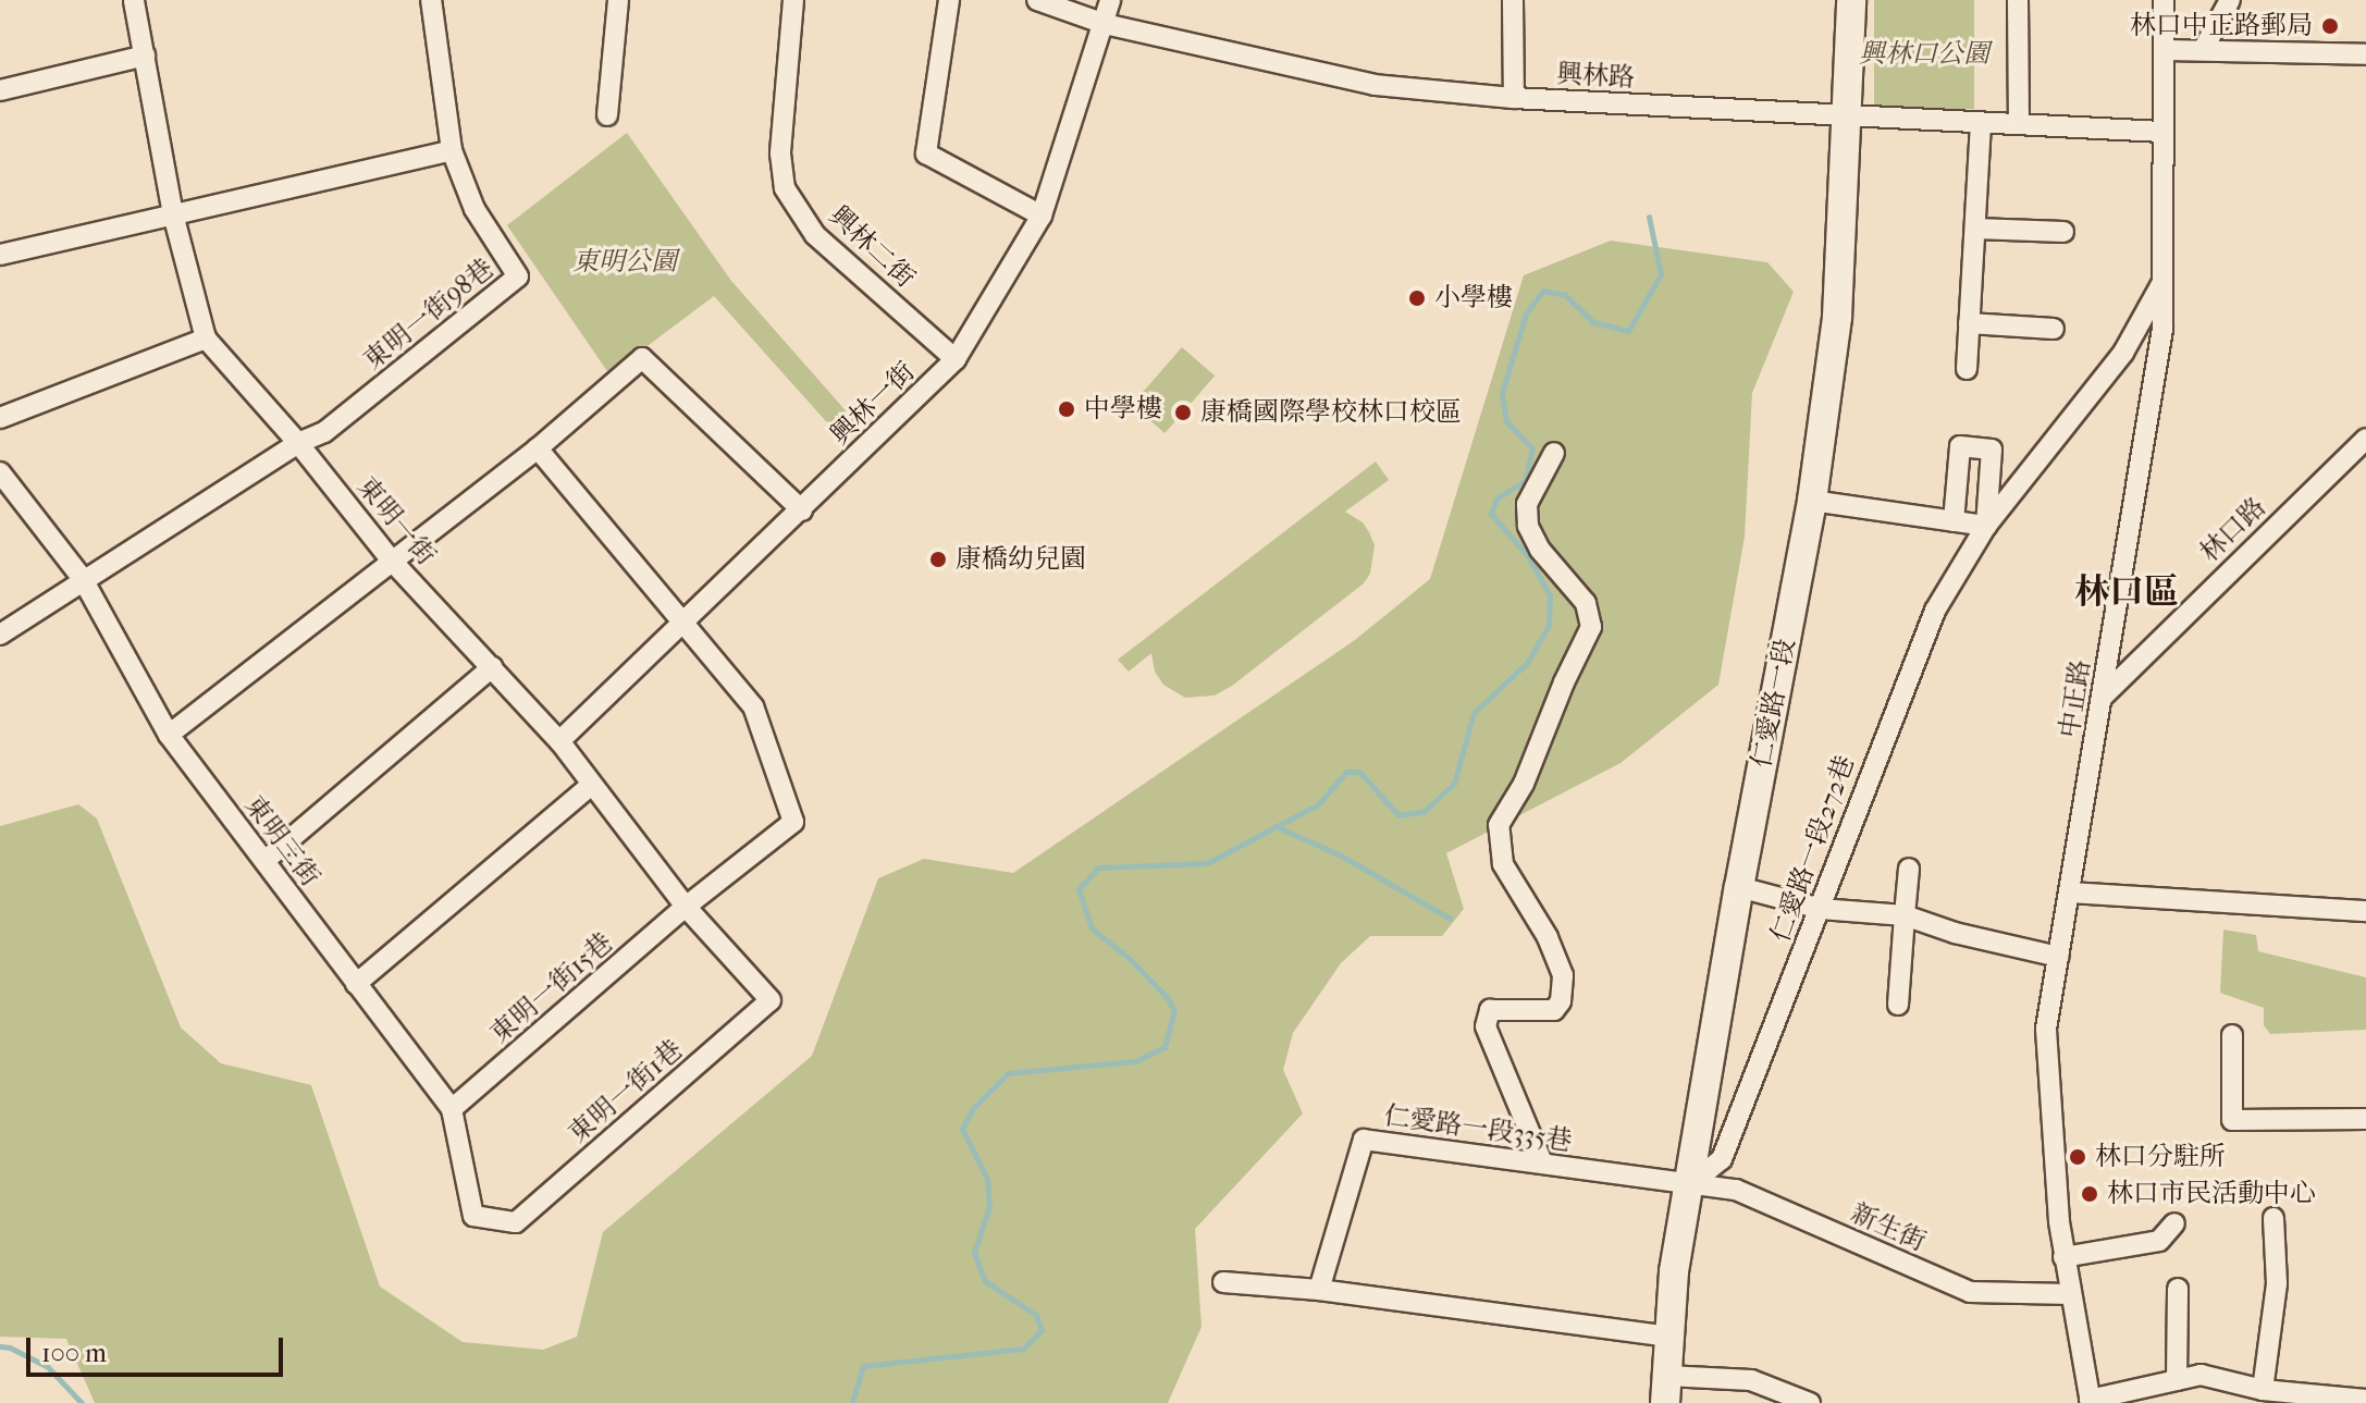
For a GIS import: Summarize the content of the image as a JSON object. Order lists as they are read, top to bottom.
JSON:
{
  "streets": {
    "main road": ["仁愛路一段"],
    "street": [
      "興林路",
      "興林二街",
      "東明一街98巷",
      "興林一街",
      "東明一街",
      "林口路",
      "中正路",
      "東明三街",
      "仁愛路一段272巷",
      "東明一街15巷",
      "東明一街1巷",
      "仁愛路一段335巷",
      "新生街"
    ]
  },
  "crossings": [
    ["興林路", "興林一街"],
    ["興林路", "中正路"],
    ["興林路", "仁愛路一段"],
    ["興林二街", "興林一街"],
    ["東明一街98巷", "東明一街"],
    ["興林一街", "東明一街"],
    ["興林一街", "東明一街15巷"],
    ["東明一街", "東明一街15巷"],
    ["東明一街", "東明一街1巷"],
    ["林口路", "中正路"],
    ["中正路", "仁愛路一段272巷"],
    ["中正路", "新生街"],
    ["仁愛路一段", "仁愛路一段272巷"],
    ["仁愛路一段", "仁愛路一段335巷"],
    ["仁愛路一段", "新生街"],
    ["東明三街", "東明一街15巷"],
    ["東明三街", "東明一街1巷"],
    ["仁愛路一段272巷", "仁愛路一段335巷"],
    ["仁愛路一段272巷", "新生街"],
    ["仁愛路一段335巷", "新生街"]
  ],
  "districts": ["林口區"],
  "parks": ["興林口公園", "東明公園"],
  "places": [
    "林口中正路郵局",
    "小學樓",
    "中學樓",
    "康橋國際學校林口校區",
    "康橋幼兒園",
    "林口分駐所",
    "林口市民活動中心"
  ],
  "scale_bar": "100 m"
}
